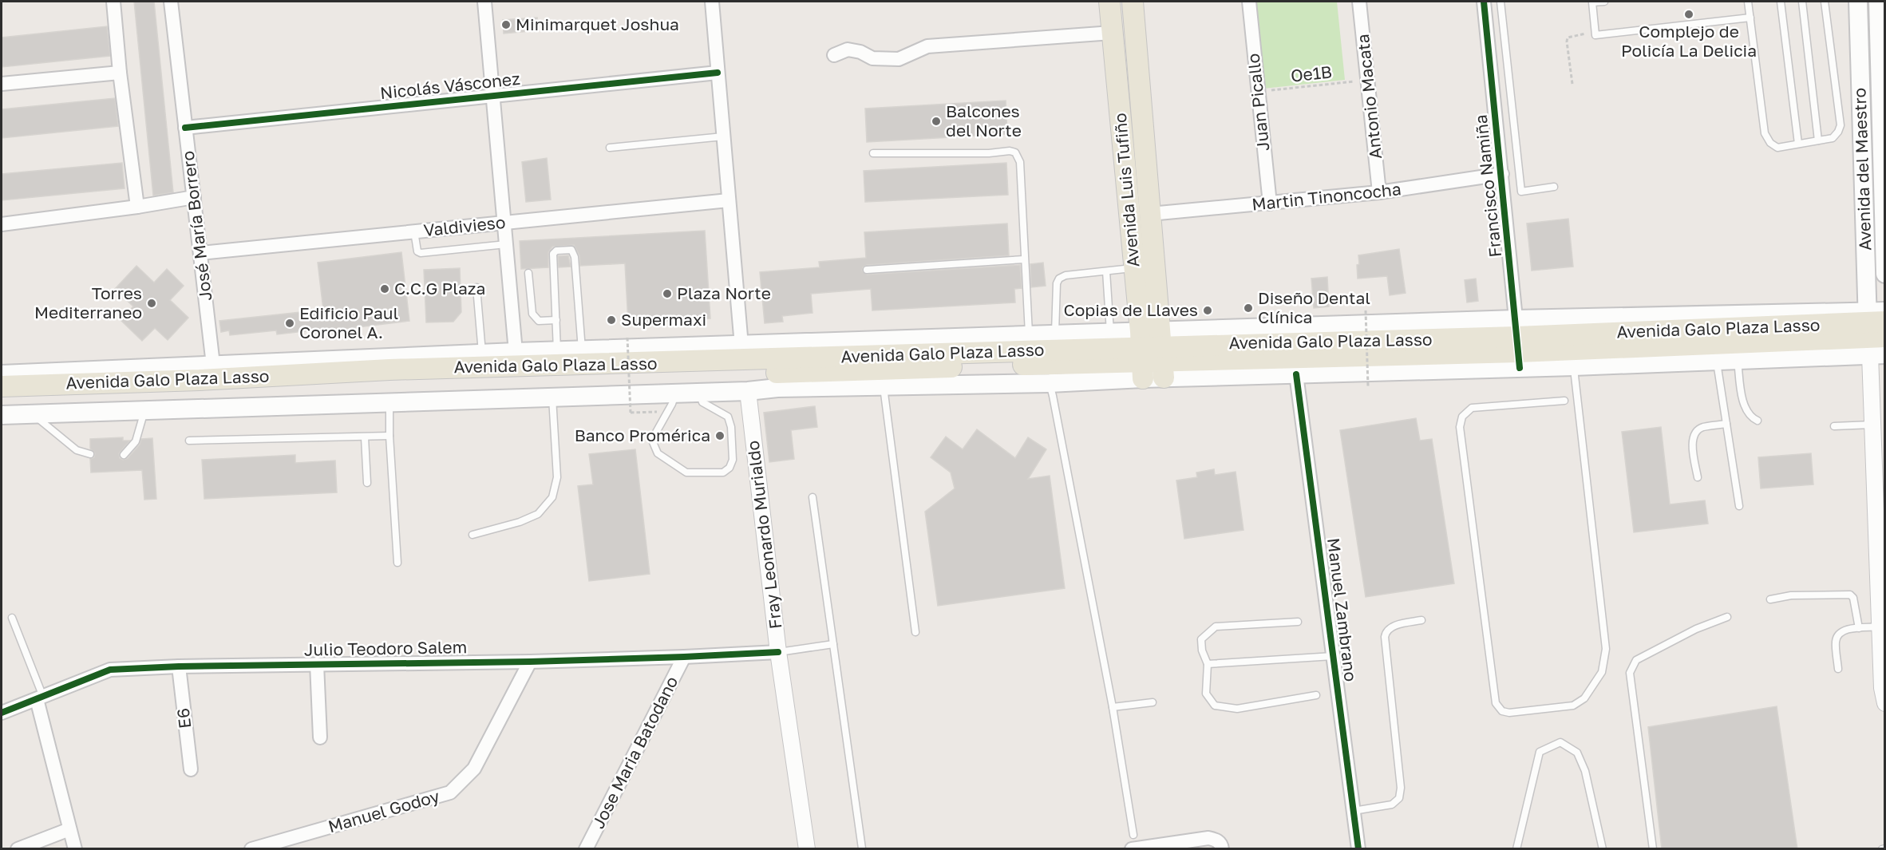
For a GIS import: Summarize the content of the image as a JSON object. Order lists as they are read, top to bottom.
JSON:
{
  "streets": {
    "main road": ["Avenida del Maestro", "Avenida Luis Tufiño", "Avenida Galo Plaza Lasso"],
    "street": [
      "Nicolás Vásconez",
      "Antonio Macata",
      "Juan Picallo",
      "Francisco Namiña",
      "Martin Tinoncocha",
      "José María Borrero",
      "Valdivieso",
      "Fray Leonardo Murialdo",
      "Manuel Zambrano",
      "Julio Teodoro Salem",
      "E6",
      "Jose Maria Batodano",
      "Manuel Godoy"
    ],
    "path": ["Oe1B"]
  },
  "crossings": [
    ["Oe1B", "Antonio Macata"],
    ["Oe1B", "Juan Picallo"],
    ["Nicolás Vásconez", "José María Borrero"],
    ["Antonio Macata", "Martin Tinoncocha"],
    ["Juan Picallo", "Martin Tinoncocha"],
    ["Avenida del Maestro", "Avenida Galo Plaza Lasso"],
    ["Francisco Namiña", "Martin Tinoncocha"],
    ["Francisco Namiña", "Avenida Galo Plaza Lasso"],
    ["Avenida Luis Tufiño", "Martin Tinoncocha"],
    ["Avenida Luis Tufiño", "Avenida Galo Plaza Lasso"],
    ["José María Borrero", "Valdivieso"],
    ["José María Borrero", "Avenida Galo Plaza Lasso"],
    ["Avenida Galo Plaza Lasso", "Fray Leonardo Murialdo"],
    ["Avenida Galo Plaza Lasso", "Manuel Zambrano"],
    ["Fray Leonardo Murialdo", "Julio Teodoro Salem"],
    ["Julio Teodoro Salem", "E6"],
    ["Julio Teodoro Salem", "Jose Maria Batodano"],
    ["Julio Teodoro Salem", "Manuel Godoy"]
  ],
  "places": [
    "Complejo de Policía La Delicia",
    "Minimarquet Joshua",
    "Balcones del Norte",
    "C.C.G Plaza",
    "Plaza Norte",
    "Torres Mediterraneo",
    "Diseño Dental Clínica",
    "Copias de Llaves",
    "Supermaxi",
    "Edificio Paul Coronel A.",
    "Banco Promérica"
  ]
}
